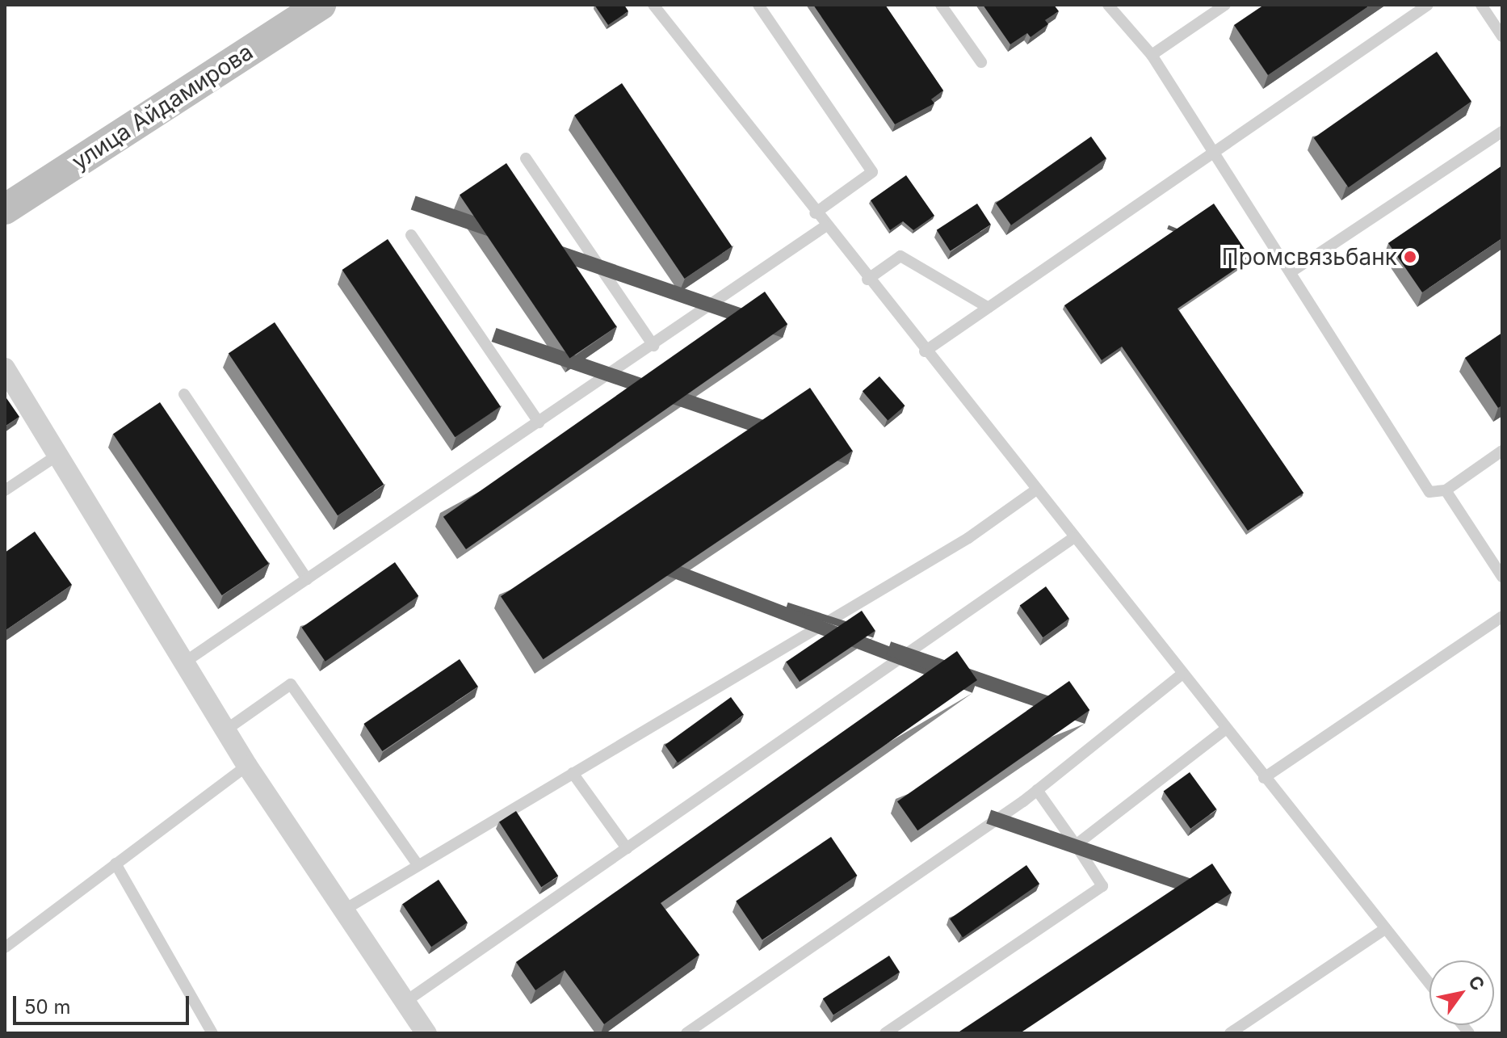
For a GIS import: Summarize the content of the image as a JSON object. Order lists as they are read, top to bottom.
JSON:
{
  "streets": {
    "main road": ["улица Айдамирова"]
  },
  "places": ["Промсвязьбанк"],
  "scale_bar": "50 m",
  "north": "top right"
}
